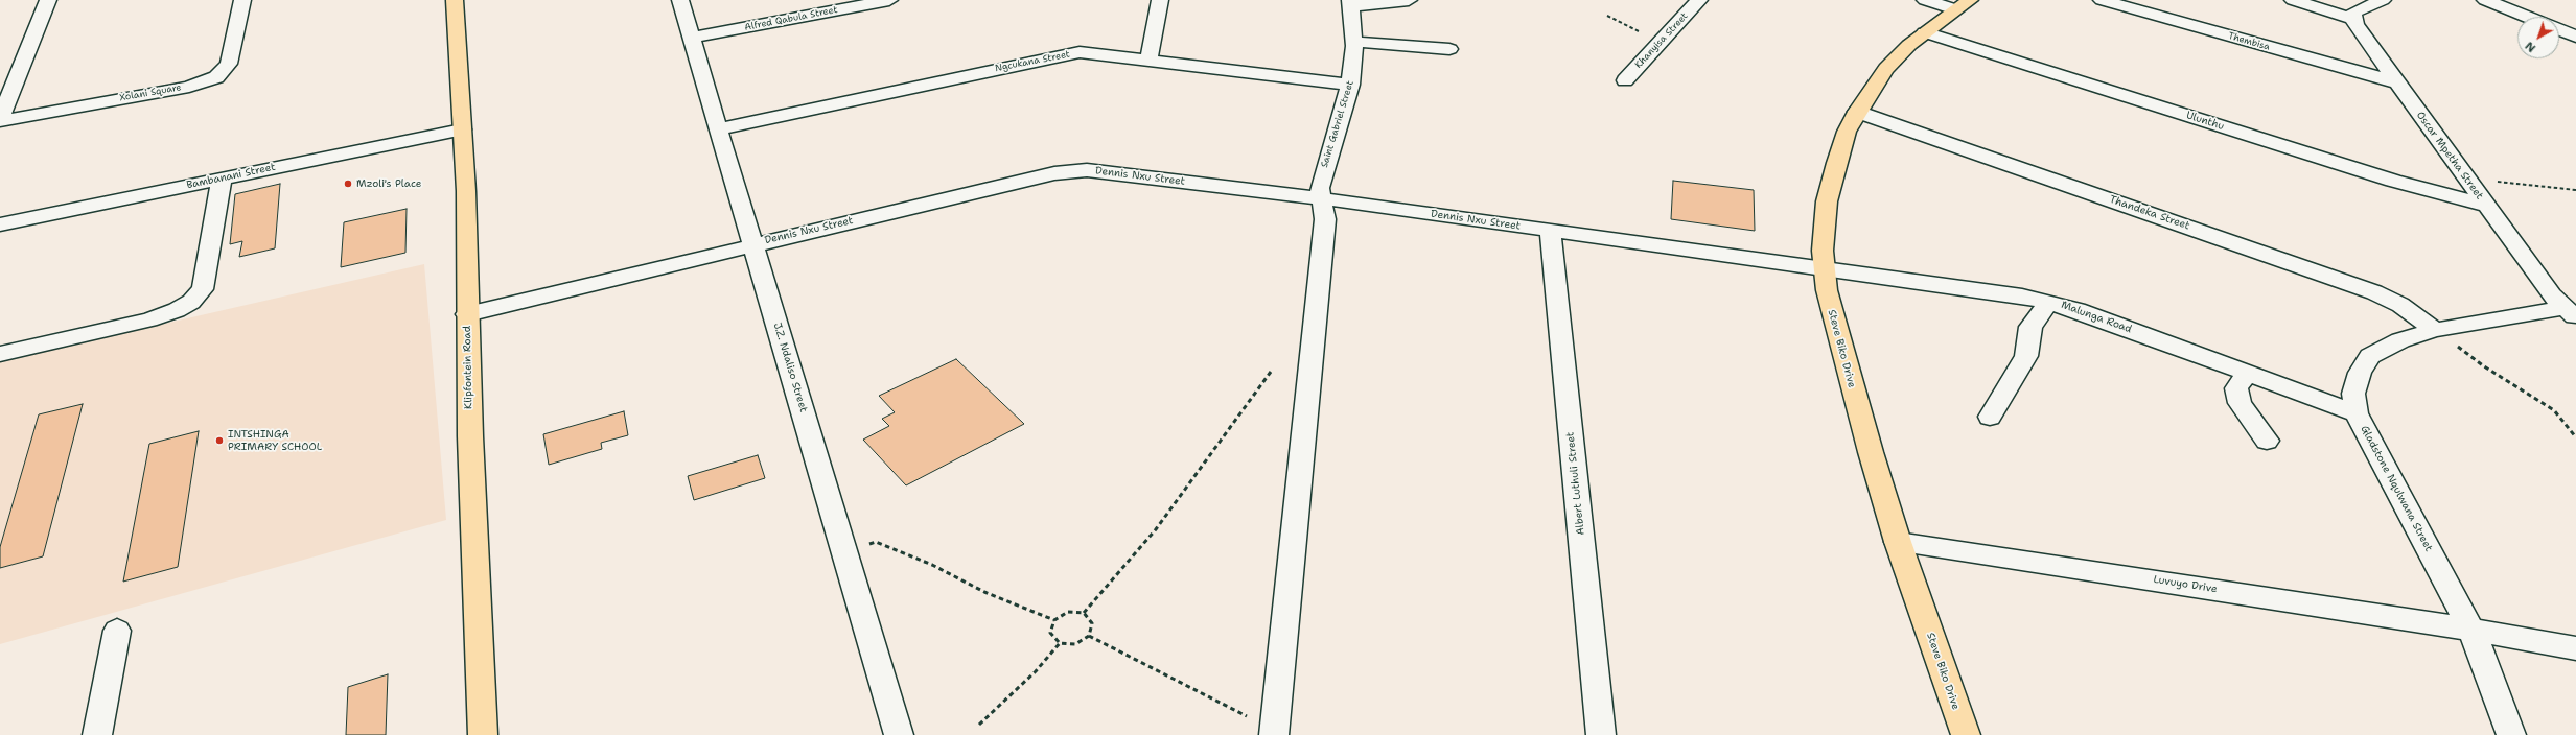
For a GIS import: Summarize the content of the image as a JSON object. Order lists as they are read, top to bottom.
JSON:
{
  "streets": {
    "main road": ["Steve Biko Drive", "Klipfontein Road"],
    "street": [
      "Alfred Qabula Street",
      "Khanyisa Street",
      "Thembisa",
      "Ngcukana Street",
      "Xolani Square",
      "Ulunthu",
      "Saint Gabriel Street",
      "Oscar Mpetha Street",
      "Bambanani Street",
      "Dennis Nxu Street",
      "Thandeka Street",
      "Malunga Road",
      "J.Z. Ndaliso Street",
      "Albert Luthuli Street",
      "Gladstone Nqulwana Street",
      "Luvuyo Drive"
    ]
  },
  "crossings": [
    ["Alfred Qabula Street", "J.Z. Ndaliso Street"],
    ["Thembisa", "Oscar Mpetha Street"],
    ["Ngcukana Street", "Saint Gabriel Street"],
    ["Ngcukana Street", "J.Z. Ndaliso Street"],
    ["Ulunthu", "Oscar Mpetha Street"],
    ["Ulunthu", "Steve Biko Drive"],
    ["Saint Gabriel Street", "Dennis Nxu Street"],
    ["Oscar Mpetha Street", "Gladstone Nqulwana Street"],
    ["Bambanani Street", "Klipfontein Road"],
    ["Dennis Nxu Street", "Malunga Road"],
    ["Dennis Nxu Street", "Steve Biko Drive"],
    ["Dennis Nxu Street", "Klipfontein Road"],
    ["Dennis Nxu Street", "J.Z. Ndaliso Street"],
    ["Dennis Nxu Street", "Albert Luthuli Street"],
    ["Thandeka Street", "Steve Biko Drive"],
    ["Thandeka Street", "Gladstone Nqulwana Street"],
    ["Malunga Road", "Steve Biko Drive"],
    ["Malunga Road", "Gladstone Nqulwana Street"],
    ["Steve Biko Drive", "Luvuyo Drive"],
    ["Gladstone Nqulwana Street", "Luvuyo Drive"]
  ],
  "places": ["Mzoli's Place", "INTSHINGA PRIMARY SCHOOL"],
  "north": "bottom left"
}
